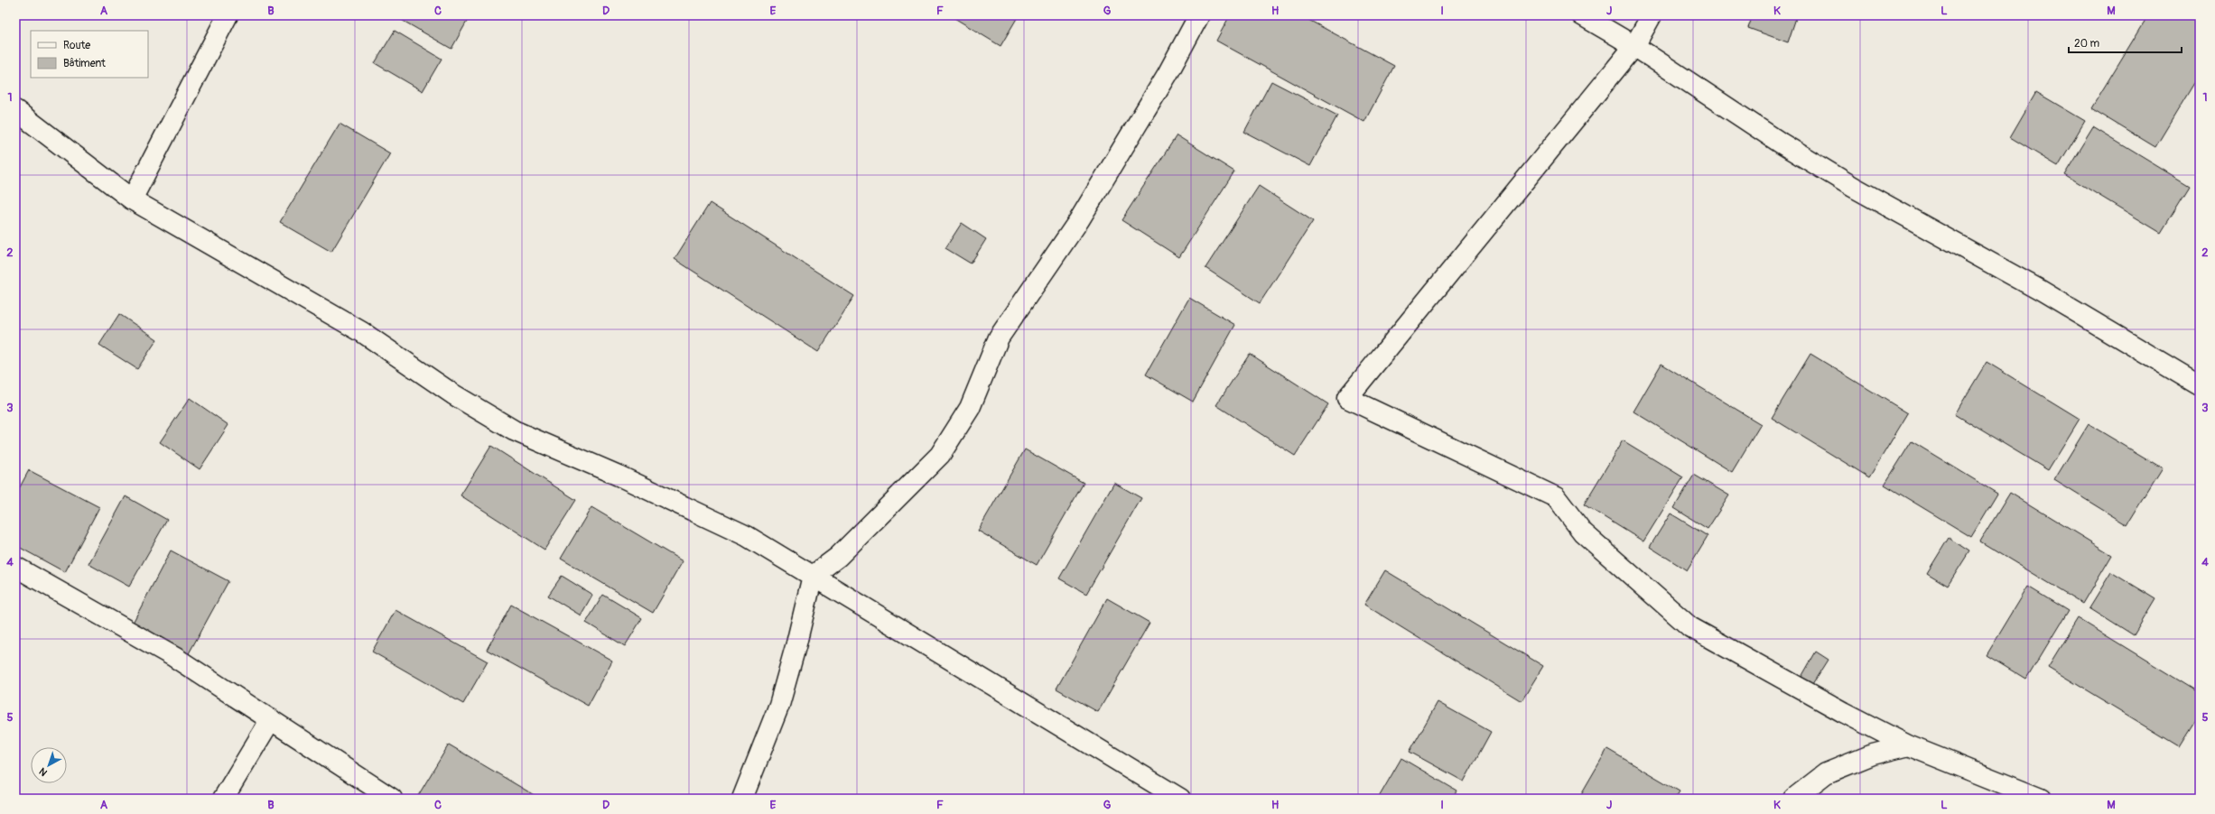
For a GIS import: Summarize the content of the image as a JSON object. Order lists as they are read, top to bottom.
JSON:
{
  "legend": ["Route", "Bâtiment"],
  "scale_bar": "20 m",
  "north": "bottom left",
  "grid": {
    "columns": [
      "A",
      "B",
      "C",
      "D",
      "E",
      "F",
      "G",
      "H",
      "I",
      "J",
      "K",
      "L",
      "M"
    ],
    "rows": [
      "1",
      "2",
      "3",
      "4",
      "5"
    ]
  }
}
